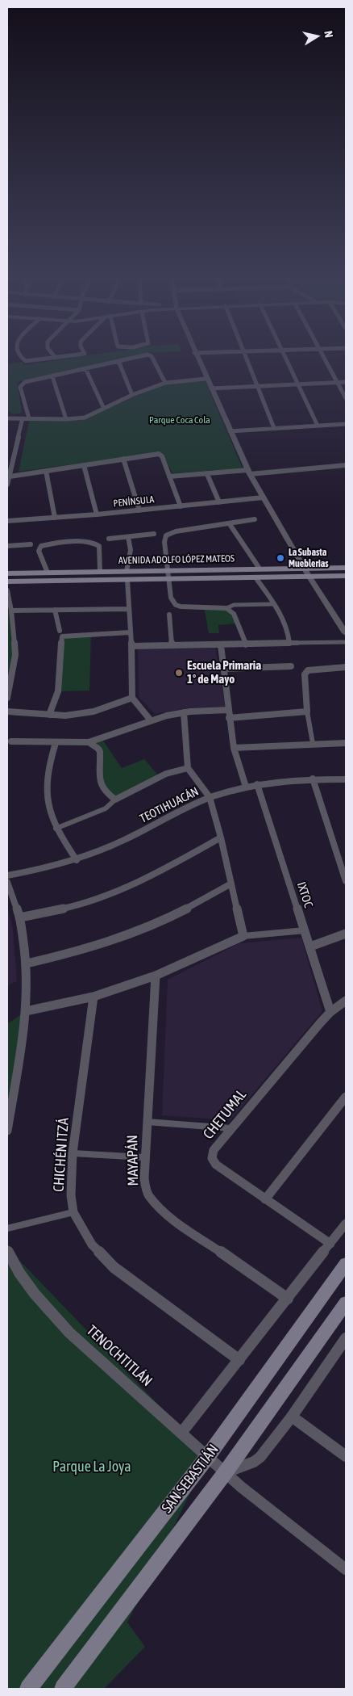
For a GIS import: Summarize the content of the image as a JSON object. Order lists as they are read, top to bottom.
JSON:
{
  "streets": {
    "main road": ["AVENIDA ADOLFO LÓPEZ MATEOS", "SAN SEBASTIÁN"],
    "street": [
      "PENÍNSULA",
      "TEOTIHUACÁN",
      "IXTOC",
      "CHETUMAL",
      "CHICHÉN ITZÁ",
      "MAYAPÁN",
      "TENOCHTITLÁN"
    ]
  },
  "crossings": [
    ["TEOTIHUACÁN", "IXTOC"],
    ["IXTOC", "CHETUMAL"],
    ["TENOCHTITLÁN", "SAN SEBASTIÁN"]
  ],
  "parks": ["Parque Coca Cola", "Parque La Joya"],
  "places": ["La Subasta Mueblerias", "Escuela Primaria 1° de Mayo"],
  "north": "right"
}
